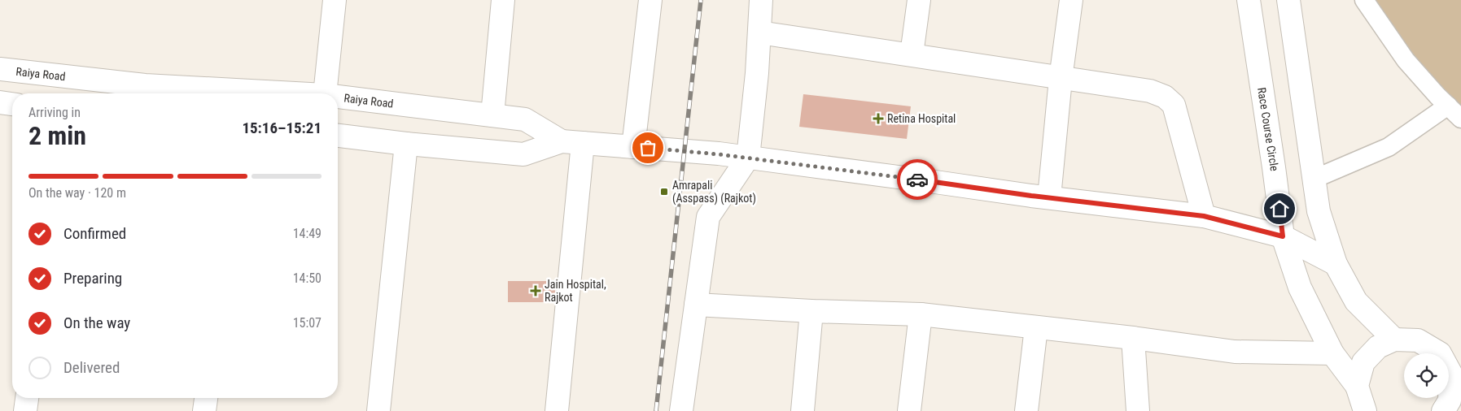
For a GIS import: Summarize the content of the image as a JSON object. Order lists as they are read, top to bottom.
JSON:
{
  "streets": {
    "street": ["Raiya Road", "Race Course Circle"]
  },
  "crossings": [
    ["Raiya Road", "Race Course Circle"]
  ],
  "places": {
    "health": ["Retina Hospital", "Jain Hospital, Rajkot"],
    "transit": ["Amrapali (Asspass) (Rajkot)"]
  },
  "page": {
    "heading": ["2 min", "Arriving in", "15:16–15:21"],
    "bar": "On the way · 120 m",
    "list": [
      ["Confirmed", "14:49"],
      ["Preparing", "14:50"],
      ["On the way", "15:07"],
      "Delivered"
    ]
  }
}
